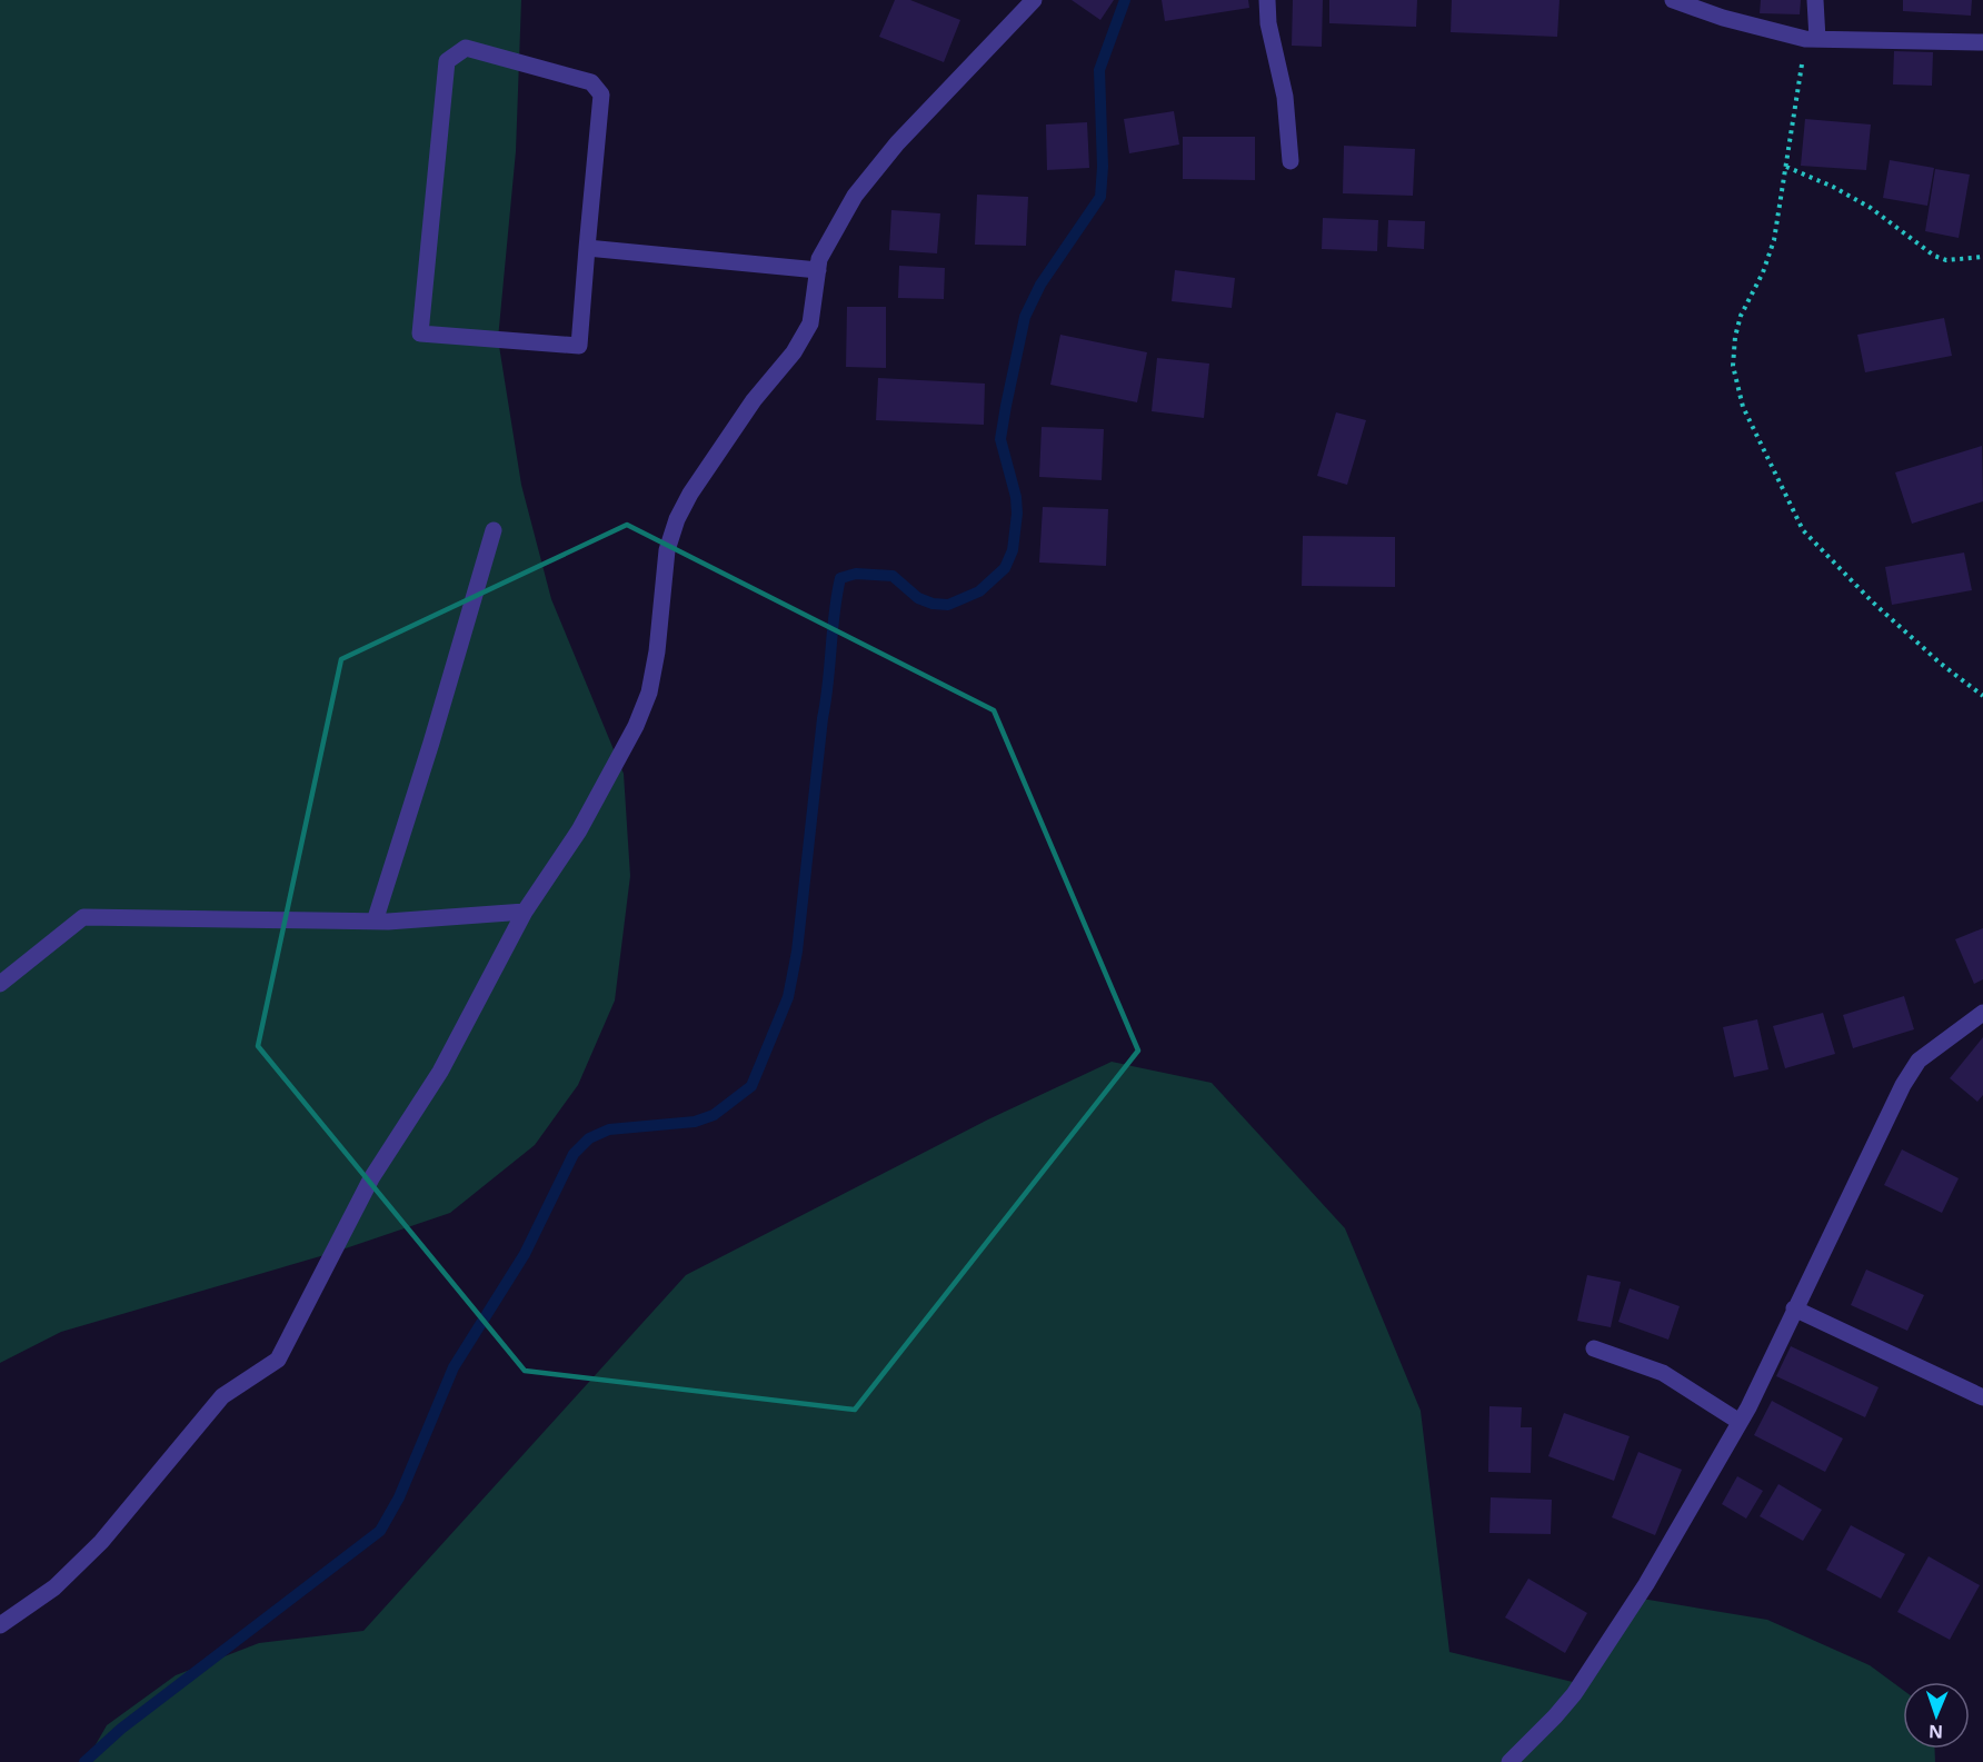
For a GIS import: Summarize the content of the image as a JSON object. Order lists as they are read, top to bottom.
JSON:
{
  "north": "bottom"
}
